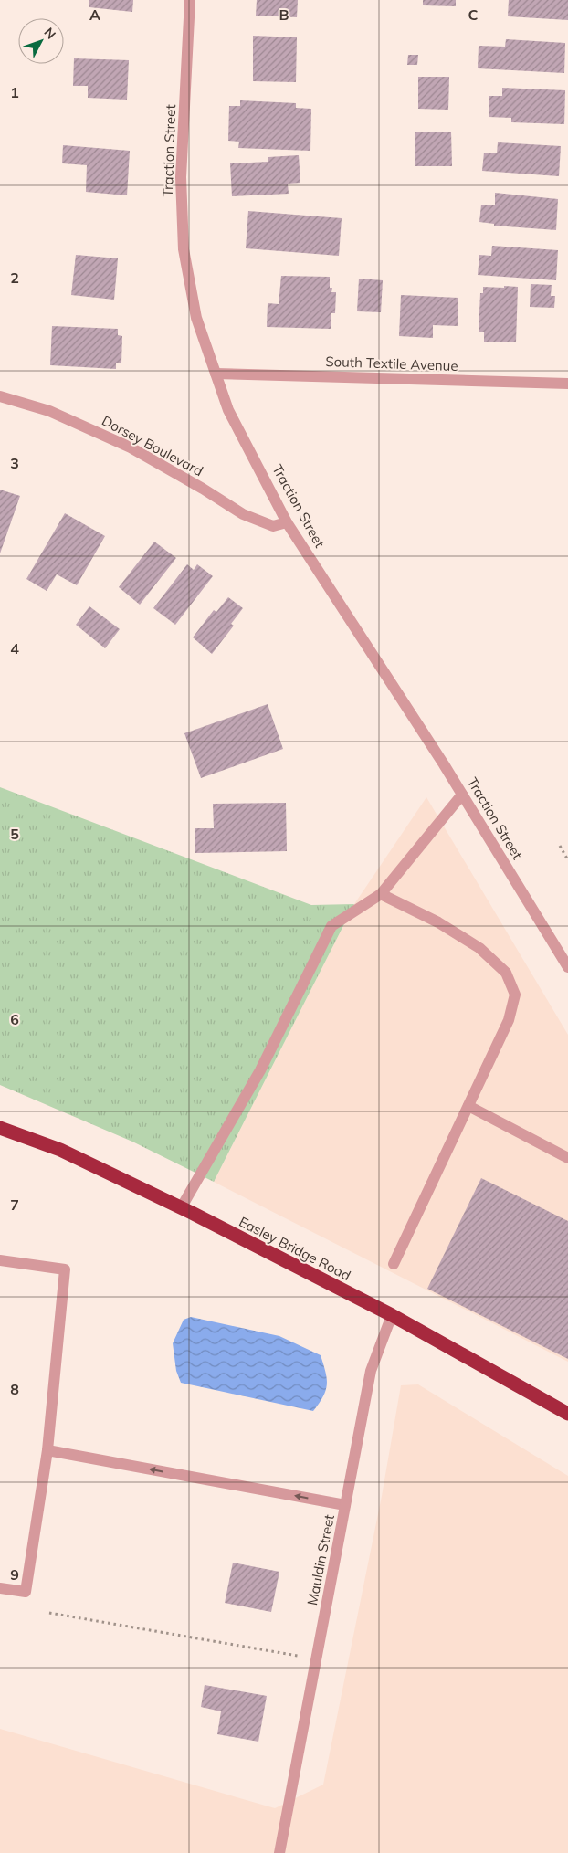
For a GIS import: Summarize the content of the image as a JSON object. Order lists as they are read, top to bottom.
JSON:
{
  "streets": {
    "highway": ["Easley Bridge Road"],
    "street": [
      "Traction Street",
      "South Textile Avenue",
      "Dorsey Boulevard",
      "Mauldin Street"
    ]
  },
  "crossings": [
    ["Traction Street", "South Textile Avenue"],
    ["Traction Street", "Dorsey Boulevard"],
    ["Easley Bridge Road", "Mauldin Street"]
  ],
  "north": "top right",
  "grid": {
    "columns": ["A", "B", "C"],
    "rows": [
      "1",
      "2",
      "3",
      "4",
      "5",
      "6",
      "7",
      "8",
      "9"
    ]
  }
}
